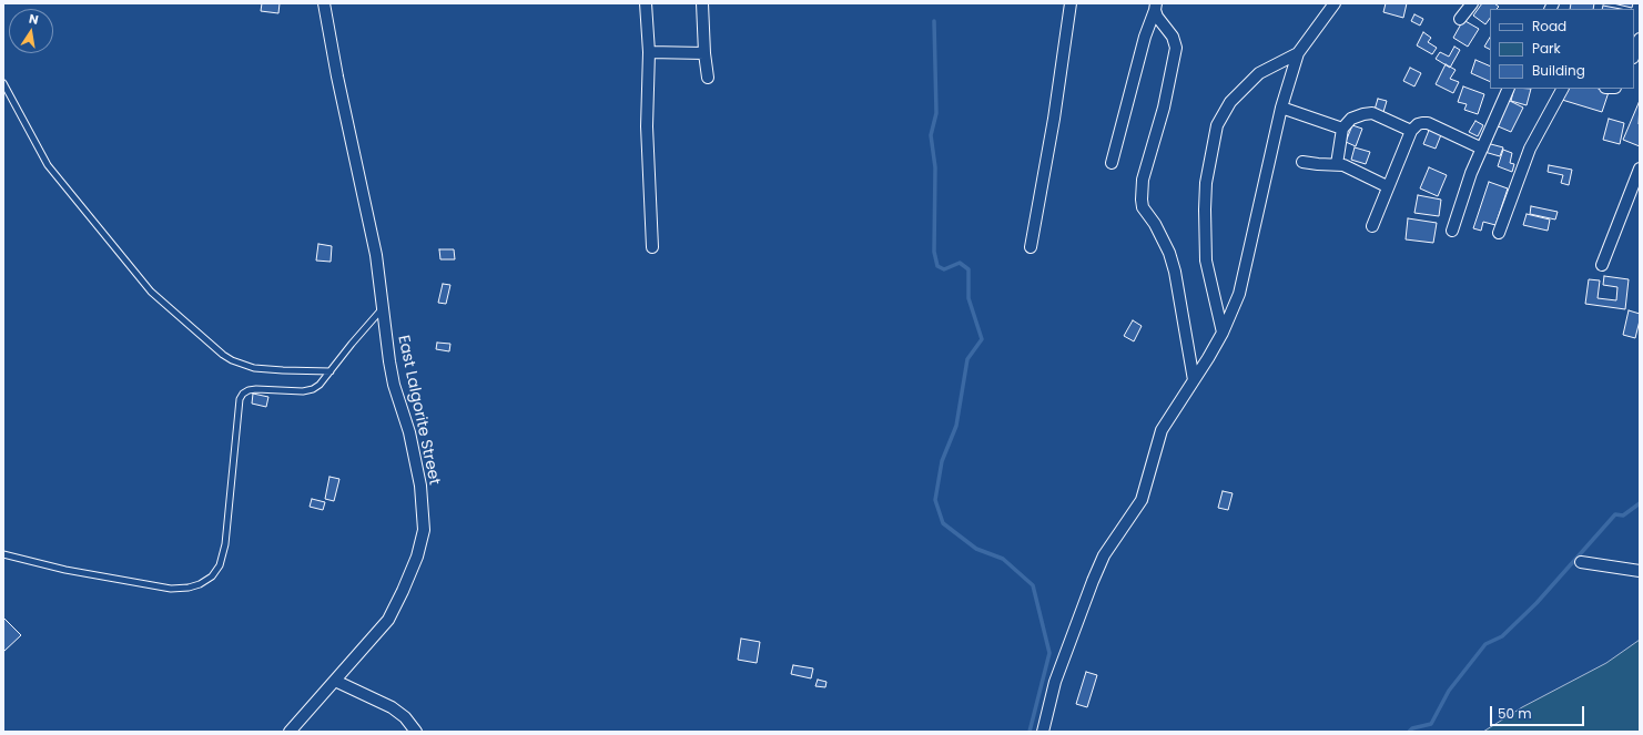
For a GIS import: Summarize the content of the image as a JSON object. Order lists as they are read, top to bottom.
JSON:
{
  "streets": {
    "street": ["East Lalgorite Street"]
  },
  "legend": ["Road", "Park", "Building"],
  "scale_bar": "50 m",
  "north": "top"
}
